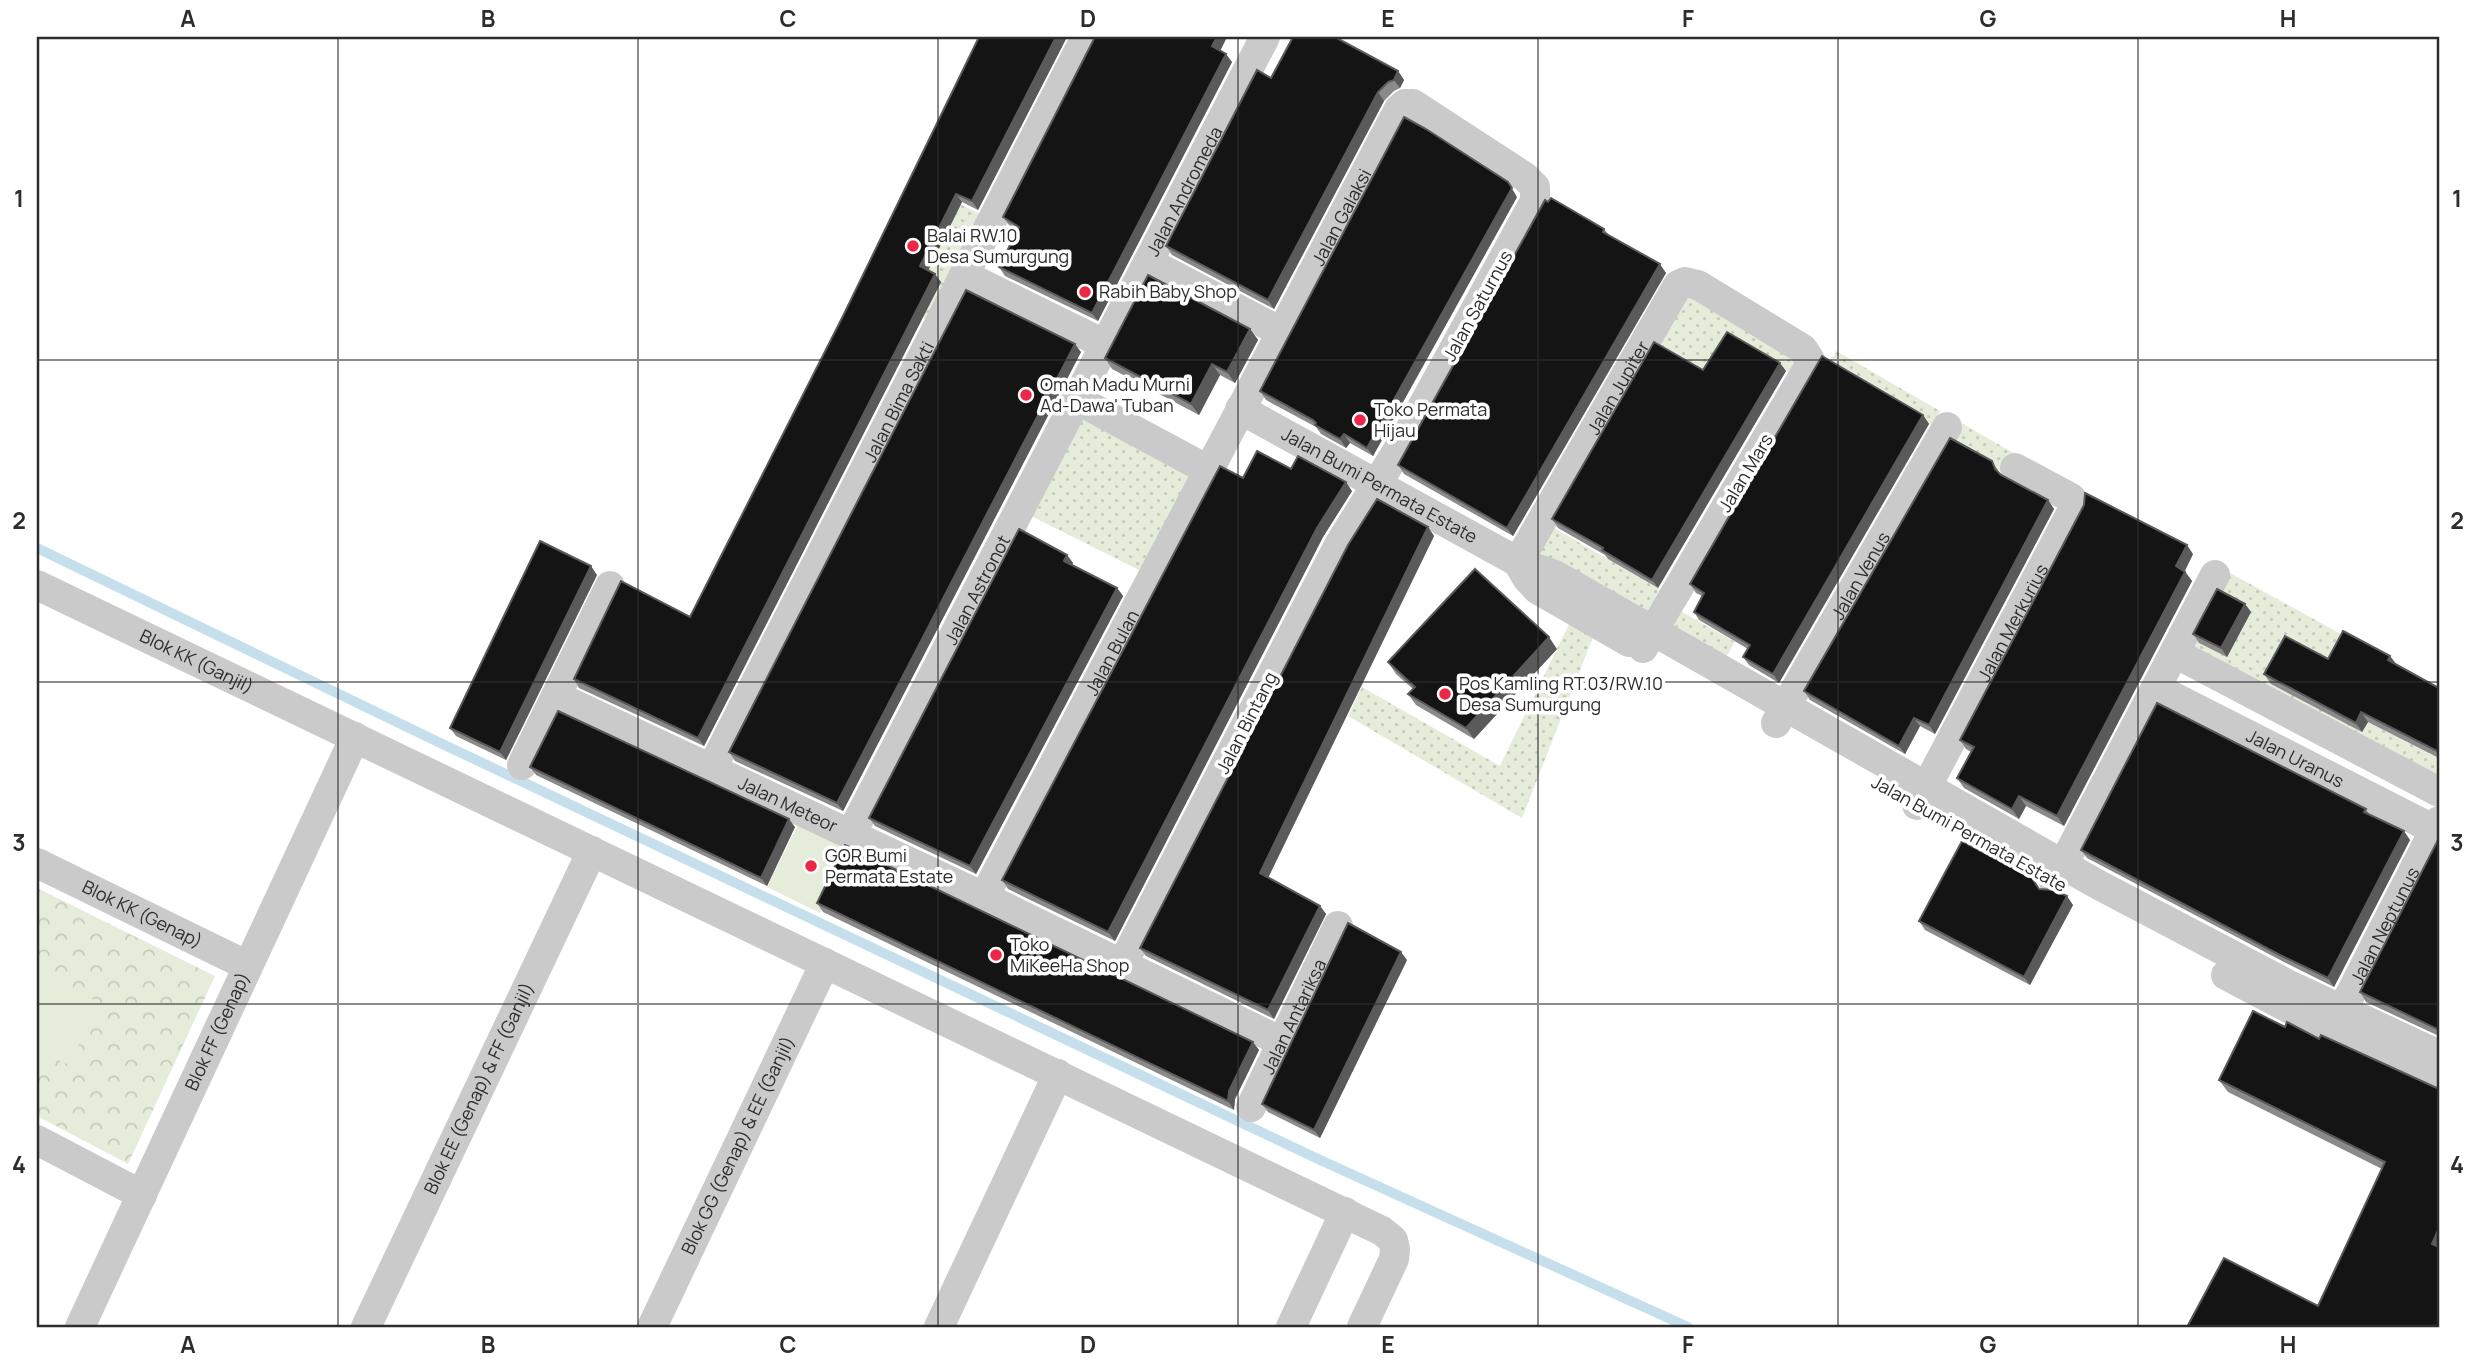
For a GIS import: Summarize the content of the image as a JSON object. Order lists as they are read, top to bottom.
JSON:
{
  "streets": {
    "street": [
      "Jalan Andromeda",
      "Jalan Galaksi",
      "Jalan Saturnus",
      "Jalan Jupiter",
      "Jalan Bima Sakti",
      "Jalan Mars",
      "Jalan Bumi Permata Estate",
      "Jalan Venus",
      "Jalan Astronot",
      "Jalan Merkurius",
      "Jalan Bulan",
      "Blok KK (Ganjil)",
      "Jalan Bintang",
      "Jalan Uranus",
      "Jalan Meteor",
      "Blok KK (Genap)",
      "Jalan Neptunus",
      "Jalan Antariksa",
      "Blok FF (Genap)",
      "Blok EE (Genap) & FF (Ganjil)",
      "Blok GG (Genap) & EE (Ganjil)"
    ]
  },
  "crossings": [
    ["Jalan Andromeda", "Jalan Astronot"],
    ["Jalan Galaksi", "Jalan Saturnus"],
    ["Jalan Galaksi", "Jalan Bumi Permata Estate"],
    ["Jalan Galaksi", "Jalan Bulan"],
    ["Jalan Saturnus", "Jalan Bumi Permata Estate"],
    ["Jalan Saturnus", "Jalan Bintang"],
    ["Jalan Jupiter", "Jalan Mars"],
    ["Jalan Jupiter", "Jalan Bumi Permata Estate"],
    ["Jalan Bima Sakti", "Jalan Meteor"],
    ["Jalan Mars", "Jalan Bumi Permata Estate"],
    ["Jalan Bumi Permata Estate", "Jalan Venus"],
    ["Jalan Bumi Permata Estate", "Jalan Merkurius"],
    ["Jalan Bumi Permata Estate", "Jalan Bulan"],
    ["Jalan Bumi Permata Estate", "Jalan Bintang"],
    ["Jalan Bumi Permata Estate", "Jalan Neptunus"],
    ["Jalan Astronot", "Jalan Meteor"],
    ["Jalan Bulan", "Jalan Meteor"],
    ["Blok KK (Ganjil)", "Blok FF (Genap)"],
    ["Blok KK (Ganjil)", "Blok EE (Genap) & FF (Ganjil)"],
    ["Blok KK (Ganjil)", "Blok GG (Genap) & EE (Ganjil)"],
    ["Jalan Bintang", "Jalan Meteor"],
    ["Jalan Uranus", "Jalan Neptunus"],
    ["Jalan Meteor", "Jalan Antariksa"],
    ["Blok KK (Genap)", "Blok FF (Genap)"]
  ],
  "places": [
    "Balai RW.10 Desa Sumurgung",
    "Rabih Baby Shop",
    "Omah Madu Murni Ad-Dawa' Tuban",
    "Toko Permata Hijau",
    "Pos Kamling RT.03/RW.10 Desa Sumurgung",
    "GOR Bumi Permata Estate",
    "Toko MiKeeHa Shop"
  ],
  "grid": {
    "columns": [
      "A",
      "B",
      "C",
      "D",
      "E",
      "F",
      "G",
      "H"
    ],
    "rows": [
      "1",
      "2",
      "3",
      "4"
    ]
  }
}
